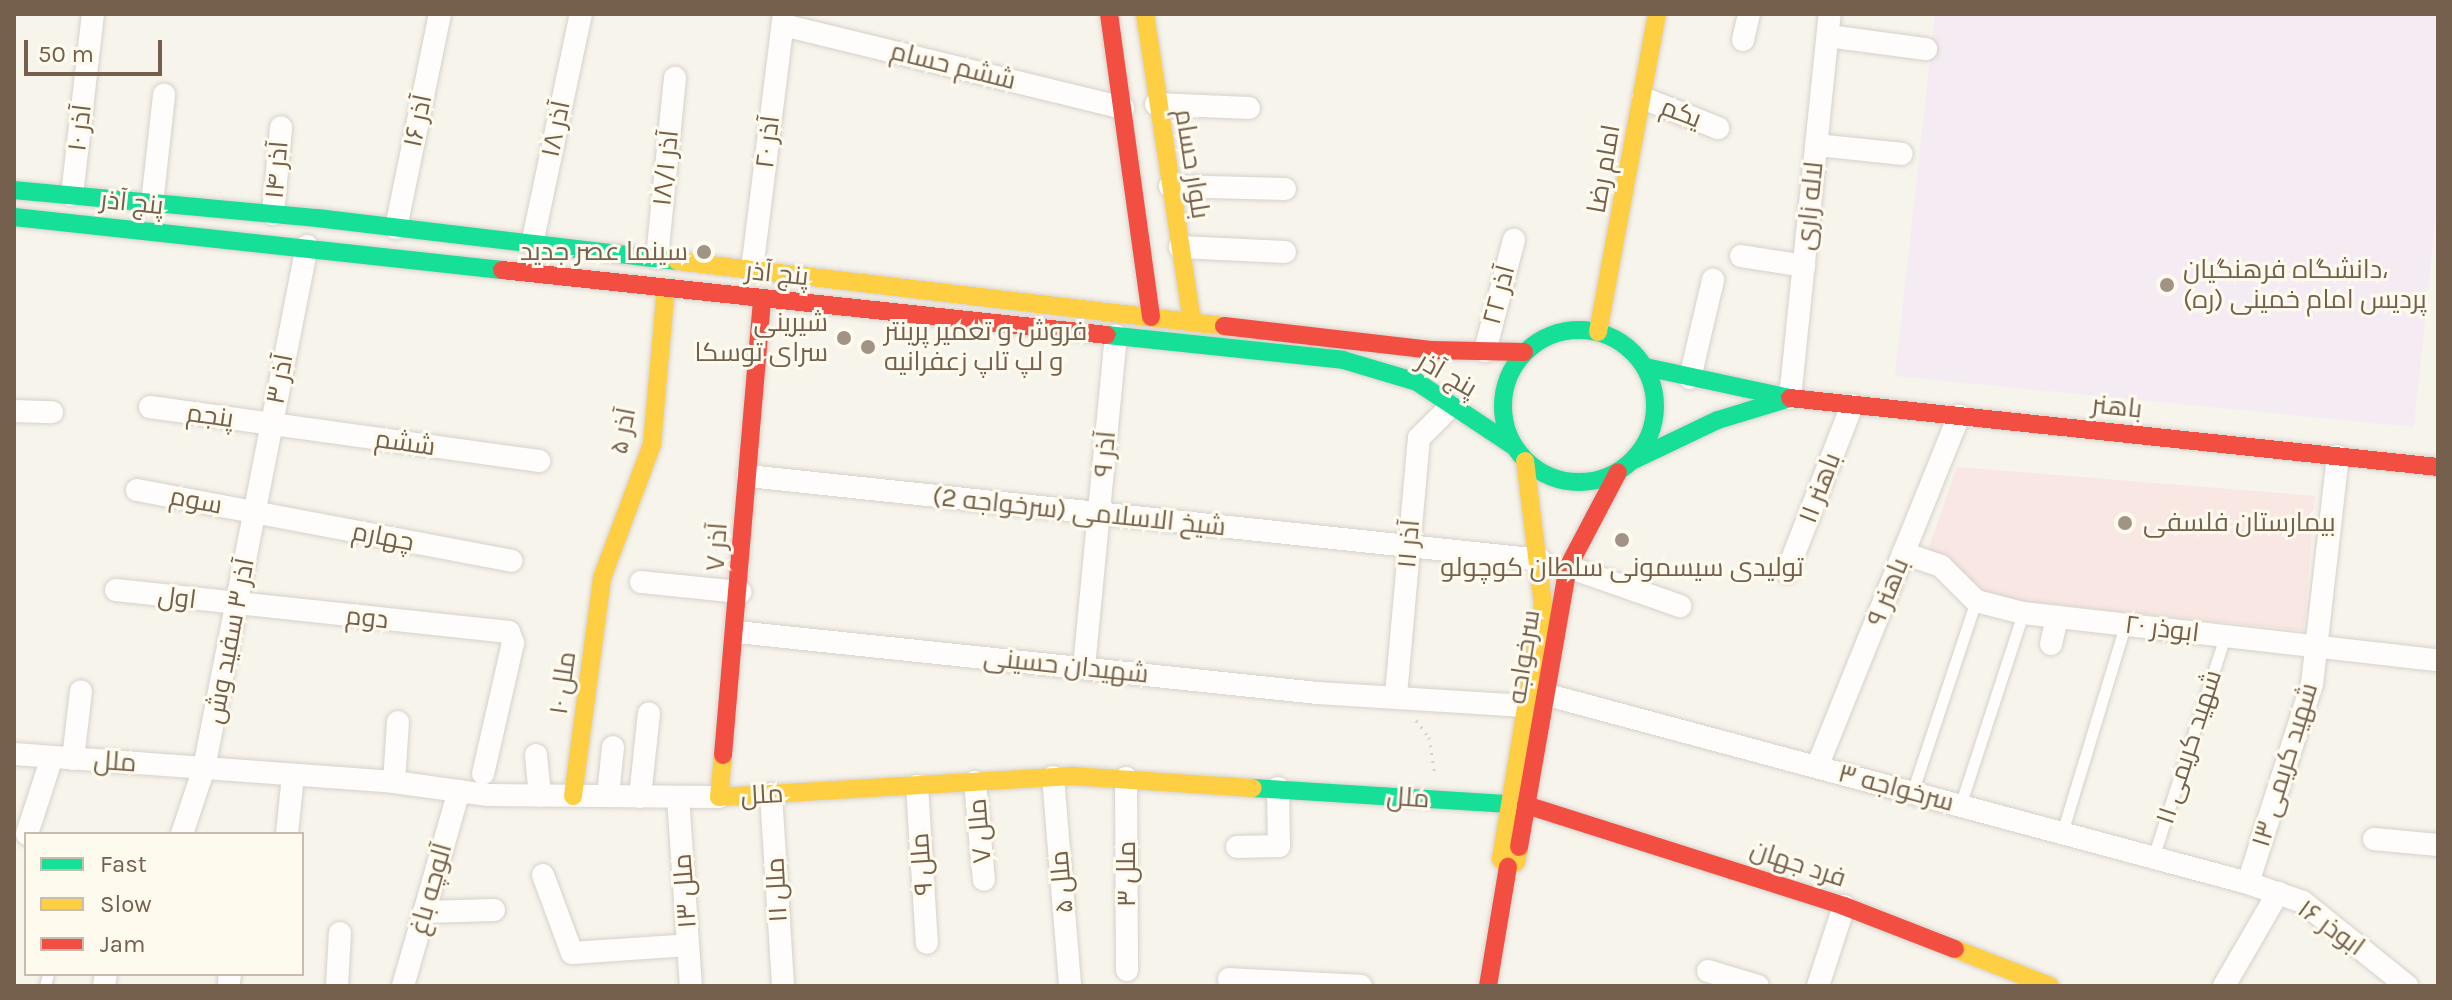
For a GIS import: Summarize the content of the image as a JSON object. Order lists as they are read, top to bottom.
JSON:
{
  "streets": {
    "main road": [
      "بلوار حسام",
      "امام رضا",
      "پنج آذر",
      "باهنر",
      "آذر ۵",
      "آذر ۷",
      "سرخواجه",
      "۱۰ ملل",
      "ملل",
      "فرد جهان"
    ],
    "street": [
      "ششم حسام",
      "یکم",
      "۱۶ آذر",
      "۱۰ آذر",
      "۱۸ آذر",
      "۲۰ آذر",
      "۱۸/۱ آذر",
      "۱۴ آذر",
      "لاله زاری",
      "۲۲ آذر",
      "۳ آذر",
      "پنجم",
      "ششم",
      "۹ آذر",
      "باهنر ۱۱",
      "سوم",
      "شیخ الاسلامی (سرخواجه 2)",
      "چهارم",
      "آذر ۱۱",
      "۹ باهنر",
      "اول",
      "دوم",
      "ابوذر ۲۰",
      "آذر ۳ سفید وش",
      "شهیدان حسینی",
      "۱۳ شهید کریمی",
      "سرخواجه ۳",
      "۷ ملل",
      "ملل ۹",
      "ملل ۳",
      "ملل ۵",
      "آلوچه باغ",
      "۱۱ ملل",
      "ملل ۱۳",
      "۱۶ ابوذر"
    ],
    "lane": ["۱۱ شهید کریمی"]
  },
  "crossings": [
    ["ششم حسام", "۲۰ آذر"],
    ["یکم", "امام رضا"],
    ["۱۶ آذر", "پنج آذر"],
    ["۱۰ آذر", "پنج آذر"],
    ["۱۸ آذر", "پنج آذر"],
    ["۲۰ آذر", "پنج آذر"],
    ["بلوار حسام", "پنج آذر"],
    ["۱۸/۱ آذر", "پنج آذر"],
    ["امام رضا", "پنج آذر"],
    ["امام رضا", "باهنر"],
    ["امام رضا", "سرخواجه"],
    ["۱۴ آذر", "پنج آذر"],
    ["پنج آذر", "۲۲ آذر"],
    ["پنج آذر", "۳ آذر"],
    ["پنج آذر", "باهنر"],
    ["پنج آذر", "آذر ۵"],
    ["پنج آذر", "۹ آذر"],
    ["پنج آذر", "آذر ۱۱"],
    ["پنج آذر", "آذر ۷"],
    ["پنج آذر", "سرخواجه"],
    ["لاله زاری", "باهنر"],
    ["۳ آذر", "پنجم"],
    ["۳ آذر", "ششم"],
    ["۳ آذر", "سوم"],
    ["۳ آذر", "چهارم"],
    ["۳ آذر", "آذر ۳ سفید وش"],
    ["باهنر", "باهنر ۱۱"],
    ["باهنر", "۹ باهنر"],
    ["باهنر", "سرخواجه"],
    ["باهنر", "۱۳ شهید کریمی"],
    ["پنجم", "ششم"],
    ["آذر ۵", "۱۰ ملل"],
    ["۹ آذر", "شیخ الاسلامی (سرخواجه 2)"],
    ["۹ آذر", "شهیدان حسینی"],
    ["سوم", "چهارم"],
    ["سوم", "آذر ۳ سفید وش"],
    ["شیخ الاسلامی (سرخواجه 2)", "آذر ۱۱"],
    ["شیخ الاسلامی (سرخواجه 2)", "آذر ۷"],
    ["شیخ الاسلامی (سرخواجه 2)", "سرخواجه"],
    ["چهارم", "آذر ۳ سفید وش"],
    ["آذر ۱۱", "شهیدان حسینی"],
    ["آذر ۷", "شهیدان حسینی"],
    ["آذر ۷", "ملل"],
    ["۹ باهنر", "سرخواجه ۳"],
    ["اول", "دوم"],
    ["اول", "آذر ۳ سفید وش"],
    ["دوم", "آذر ۳ سفید وش"],
    ["ابوذر ۲۰", "۱۱ شهید کریمی"],
    ["ابوذر ۲۰", "۱۳ شهید کریمی"],
    ["آذر ۳ سفید وش", "ملل"],
    ["سرخواجه", "شهیدان حسینی"],
    ["سرخواجه", "ملل"],
    ["سرخواجه", "سرخواجه ۳"],
    ["سرخواجه", "فرد جهان"],
    ["شهیدان حسینی", "سرخواجه ۳"],
    ["۱۰ ملل", "ملل"],
    ["۱۱ شهید کریمی", "سرخواجه ۳"],
    ["ملل", "۷ ملل"],
    ["ملل", "ملل ۹"],
    ["ملل", "فرد جهان"],
    ["ملل", "ملل ۳"],
    ["ملل", "ملل ۵"],
    ["ملل", "آلوچه باغ"],
    ["ملل", "۱۱ ملل"],
    ["ملل", "ملل ۱۳"],
    ["۱۳ شهید کریمی", "سرخواجه ۳"],
    ["۱۳ شهید کریمی", "۱۶ ابوذر"],
    ["سرخواجه ۳", "۱۶ ابوذر"]
  ],
  "places": [
    "سینما عصر جدید",
    "دانشگاه فرهنگیان، پردیس امام خمینی (ره)",
    "شیرینی سرای توسکا",
    "فروش و تعمیر پرینتر و لپ تاپ زعفرانیه",
    "بیمارستان فلسفی",
    "تولیدی سیسمونی سلطان کوچولو"
  ],
  "legend": ["Fast", "Slow", "Jam"],
  "scale_bar": "50 m"
}
